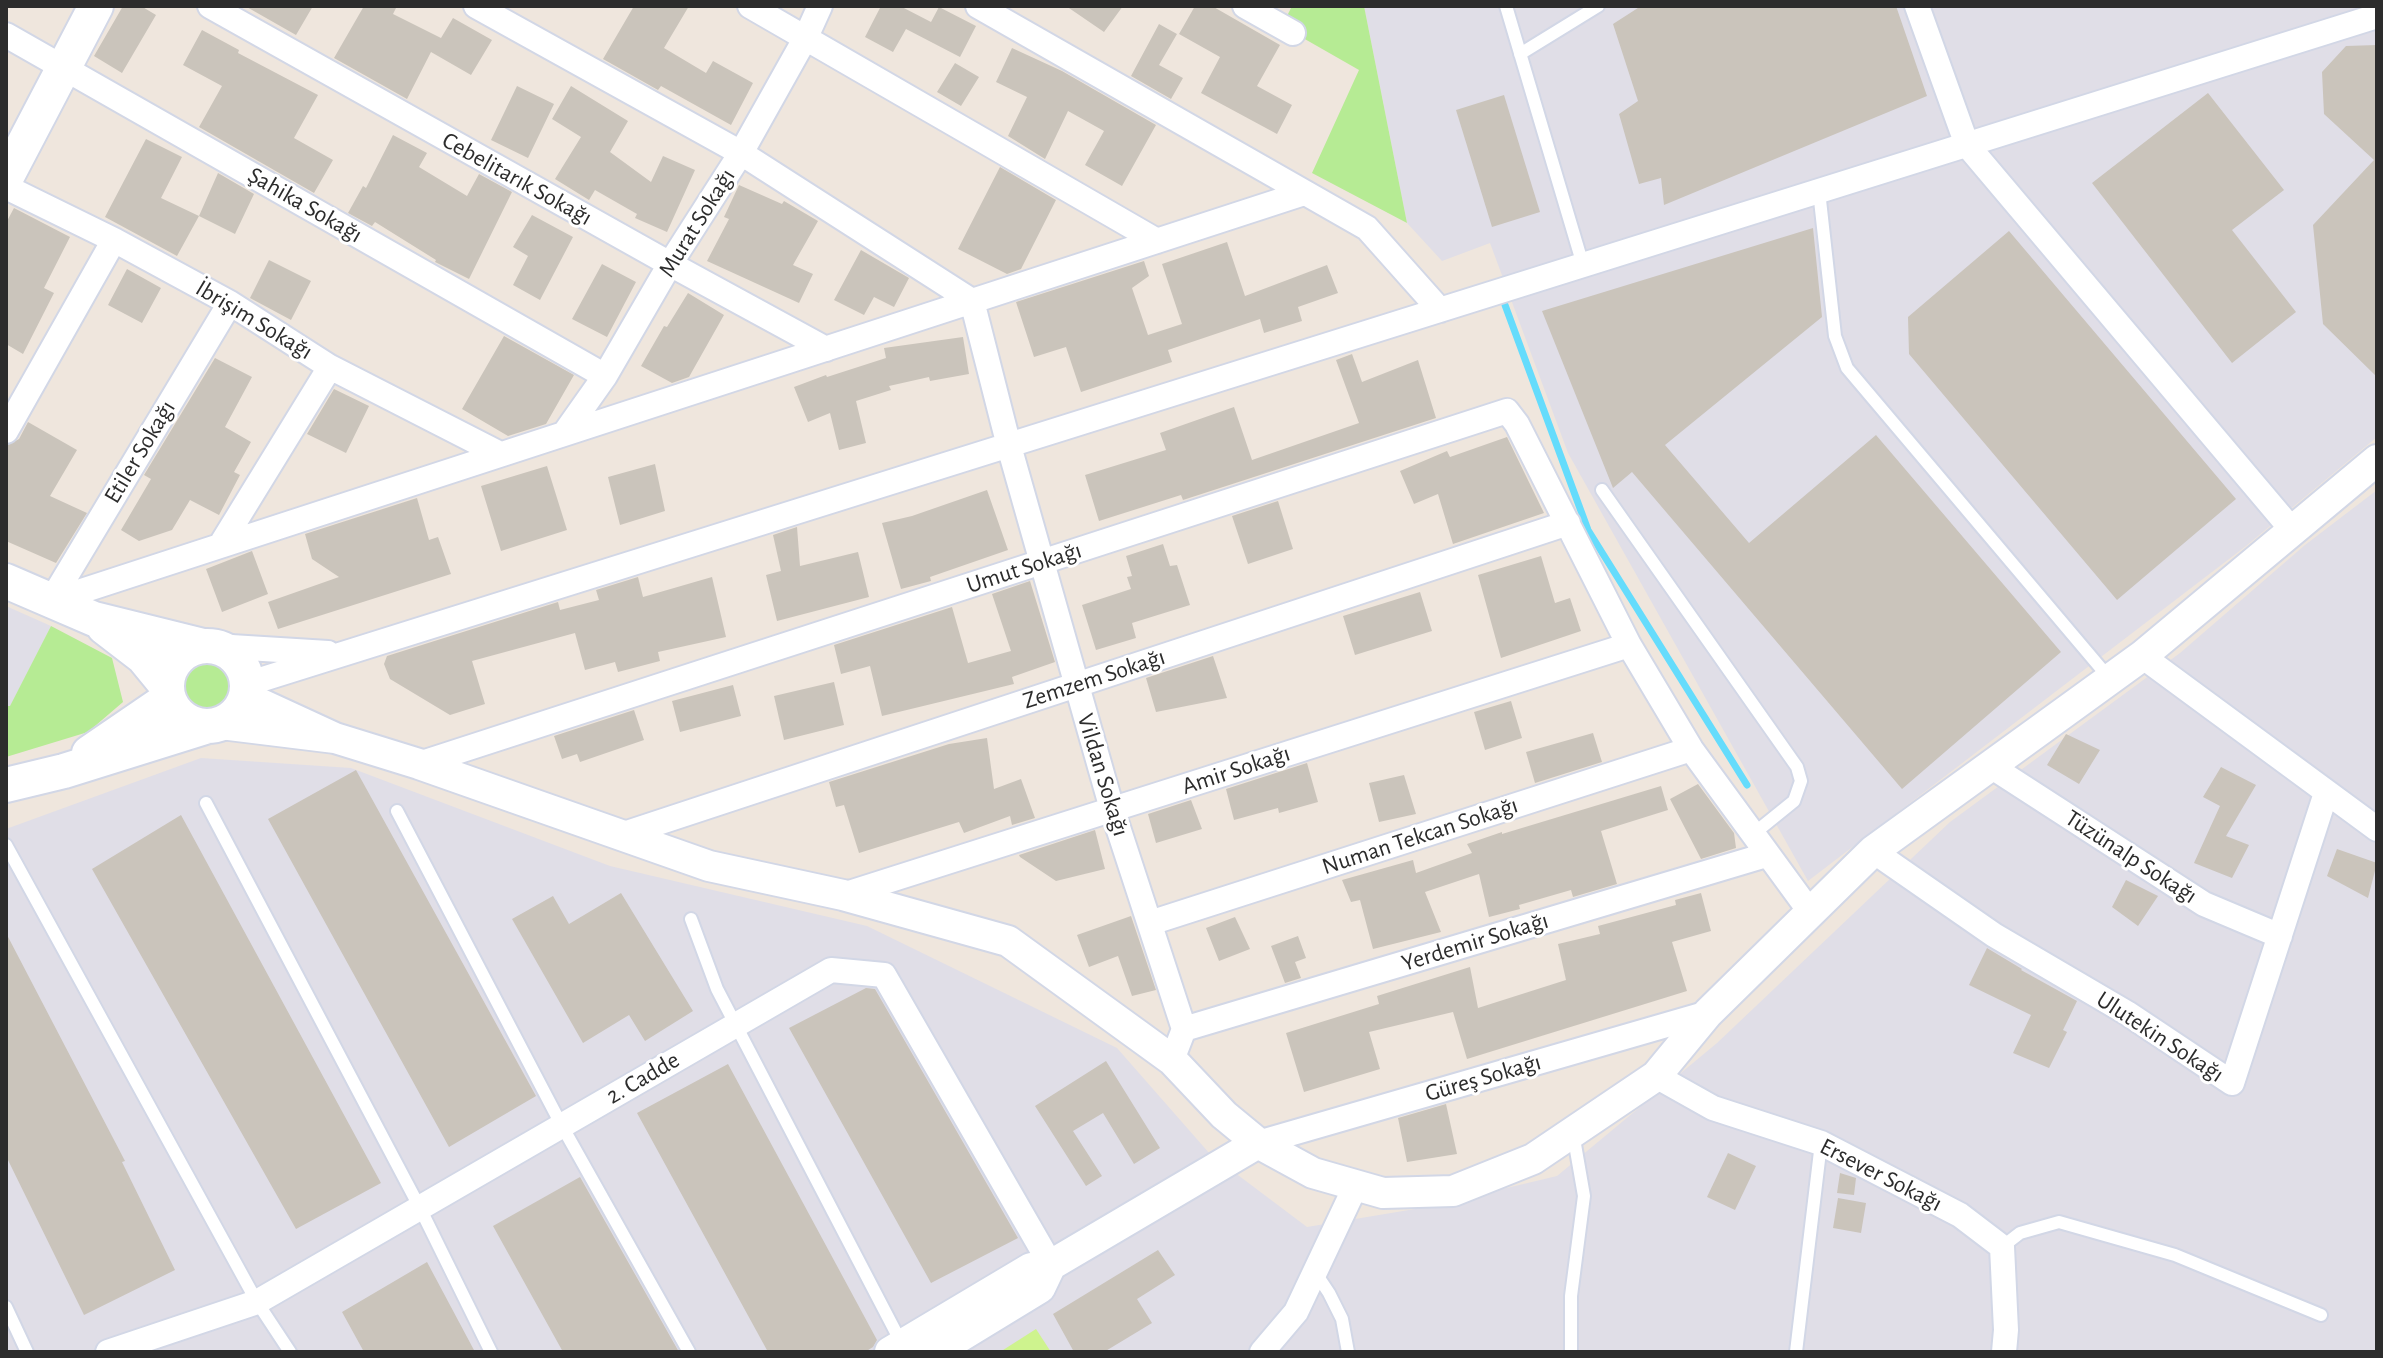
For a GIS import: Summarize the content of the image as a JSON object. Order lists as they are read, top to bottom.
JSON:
{
  "streets": {
    "street": [
      "Cebelitarık Sokağı",
      "Şahika Sokağı",
      "Murat Sokağı",
      "İbrişim Sokağı",
      "Etiler Sokağı",
      "Umut Sokağı",
      "Zemzem Sokağı",
      "Amir Sokağı",
      "Vildan Sokağı",
      "Numan Tekcan Sokağı",
      "Tüzünalp Sokağı",
      "Yerdemir Sokağı",
      "Ulutekin Sokağı",
      "2. Cadde",
      "Güreş Sokağı",
      "Ersever Sokağı"
    ]
  },
  "crossings": [
    ["Cebelitarık Sokağı", "Murat Sokağı"],
    ["Şahika Sokağı", "Murat Sokağı"],
    ["İbrişim Sokağı", "Etiler Sokağı"],
    ["Umut Sokağı", "Zemzem Sokağı"],
    ["Umut Sokağı", "Vildan Sokağı"],
    ["Zemzem Sokağı", "Vildan Sokağı"],
    ["Amir Sokağı", "Vildan Sokağı"],
    ["Vildan Sokağı", "Numan Tekcan Sokağı"],
    ["Vildan Sokağı", "Yerdemir Sokağı"],
    ["Tüzünalp Sokağı", "Ulutekin Sokağı"]
  ]
}
